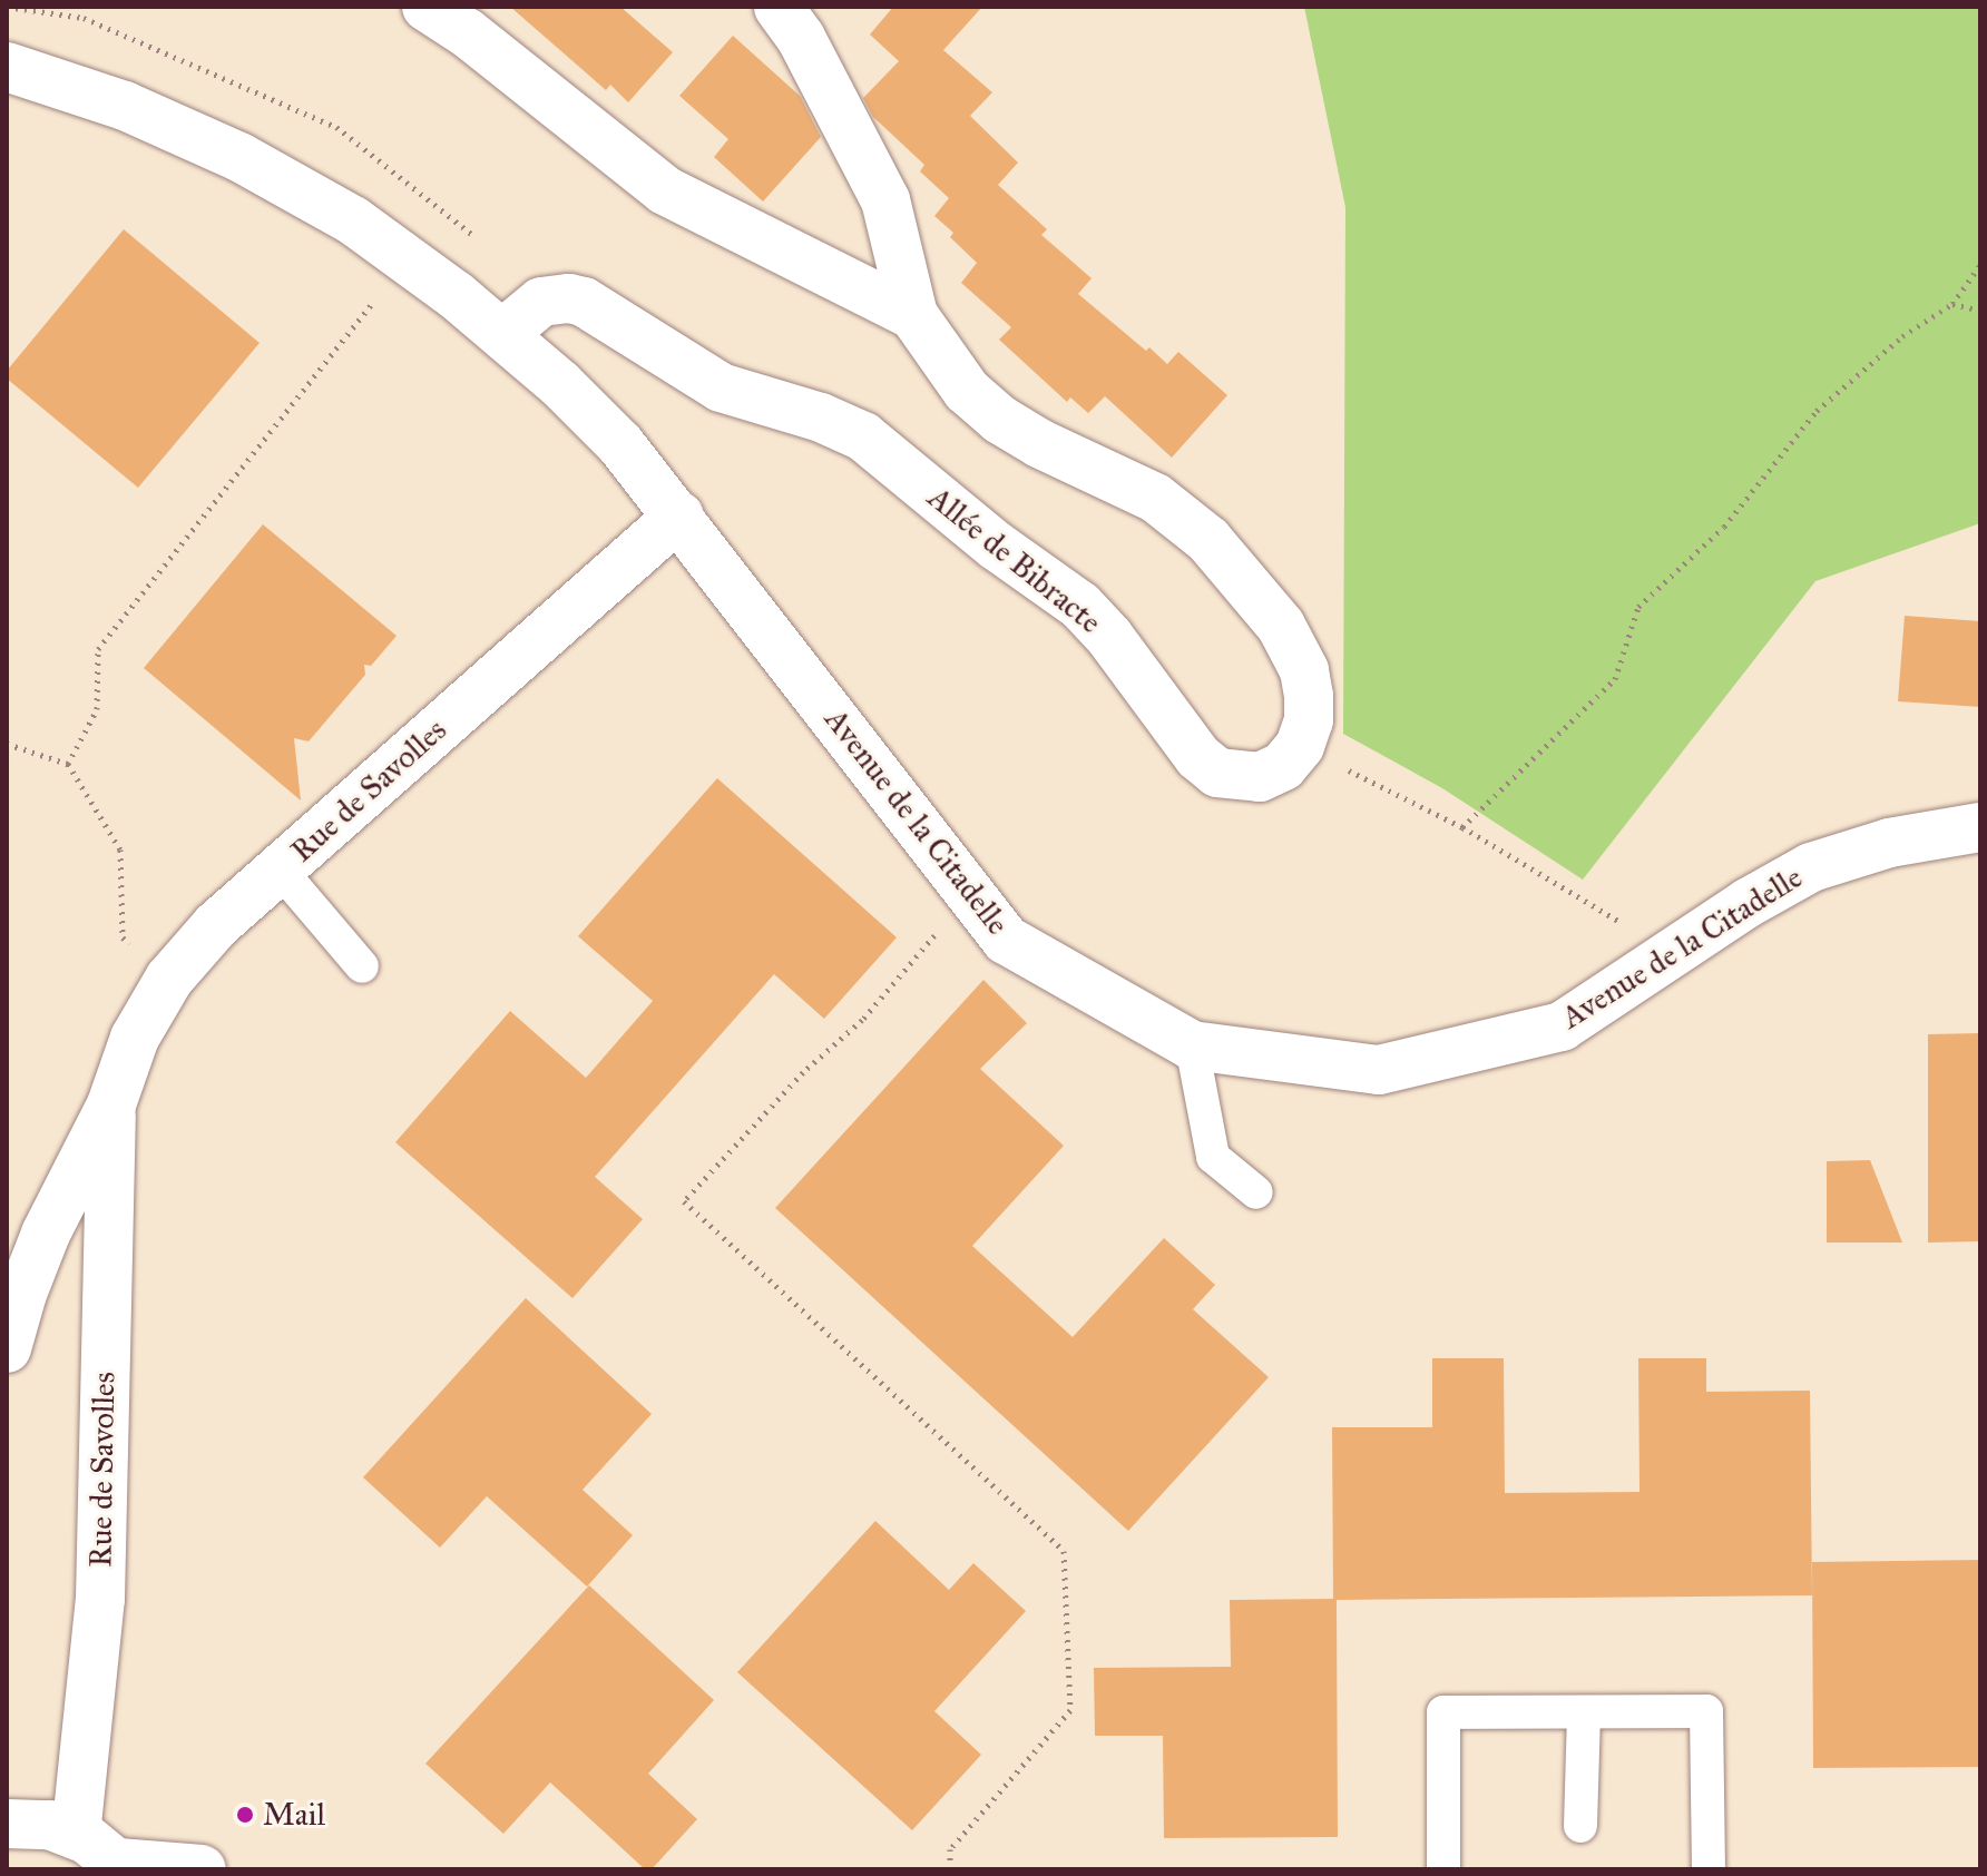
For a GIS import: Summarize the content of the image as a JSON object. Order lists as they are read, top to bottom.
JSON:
{
  "streets": {
    "street": ["Allée de Bibracte", "Rue de Savolles", "Avenue de la Citadelle"]
  },
  "crossings": [
    ["Allée de Bibracte", "Avenue de la Citadelle"],
    ["Rue de Savolles", "Avenue de la Citadelle"]
  ],
  "places": ["Mail"]
}
